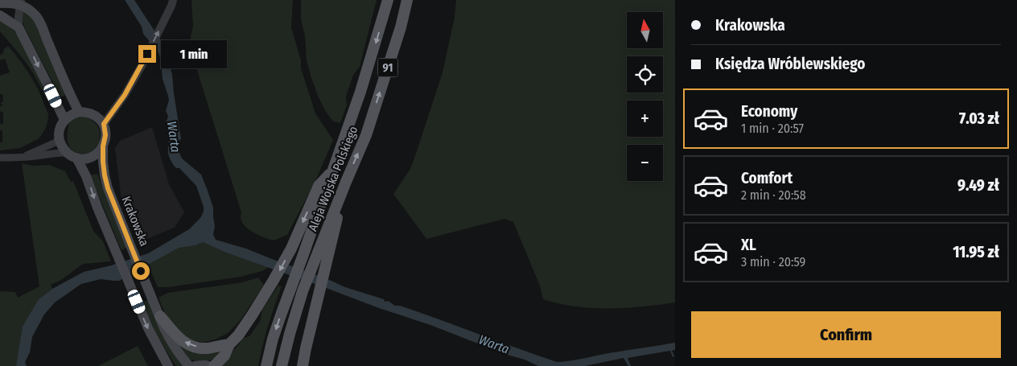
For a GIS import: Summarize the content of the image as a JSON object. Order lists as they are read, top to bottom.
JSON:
{
  "streets": {
    "main road": ["91", "Aleja Wojska Polskiego", "Krakowska"]
  },
  "water": ["Warta"],
  "north": "top",
  "page": {
    "banner": ["Krakowska", "Księdza Wróblewskiego"],
    "map_buttons": ["+", "−"],
    "bubble": "1 min",
    "list": [
      {
        "name": "Economy",
        "note": "1 min · 20:57",
        "value": "7.03 zł"
      },
      {
        "name": "Comfort",
        "note": "2 min · 20:58",
        "value": "9.49 zł"
      },
      {
        "name": "XL",
        "note": "3 min · 20:59",
        "value": "11.95 zł"
      }
    ],
    "buttons": "Confirm"
  }
}
